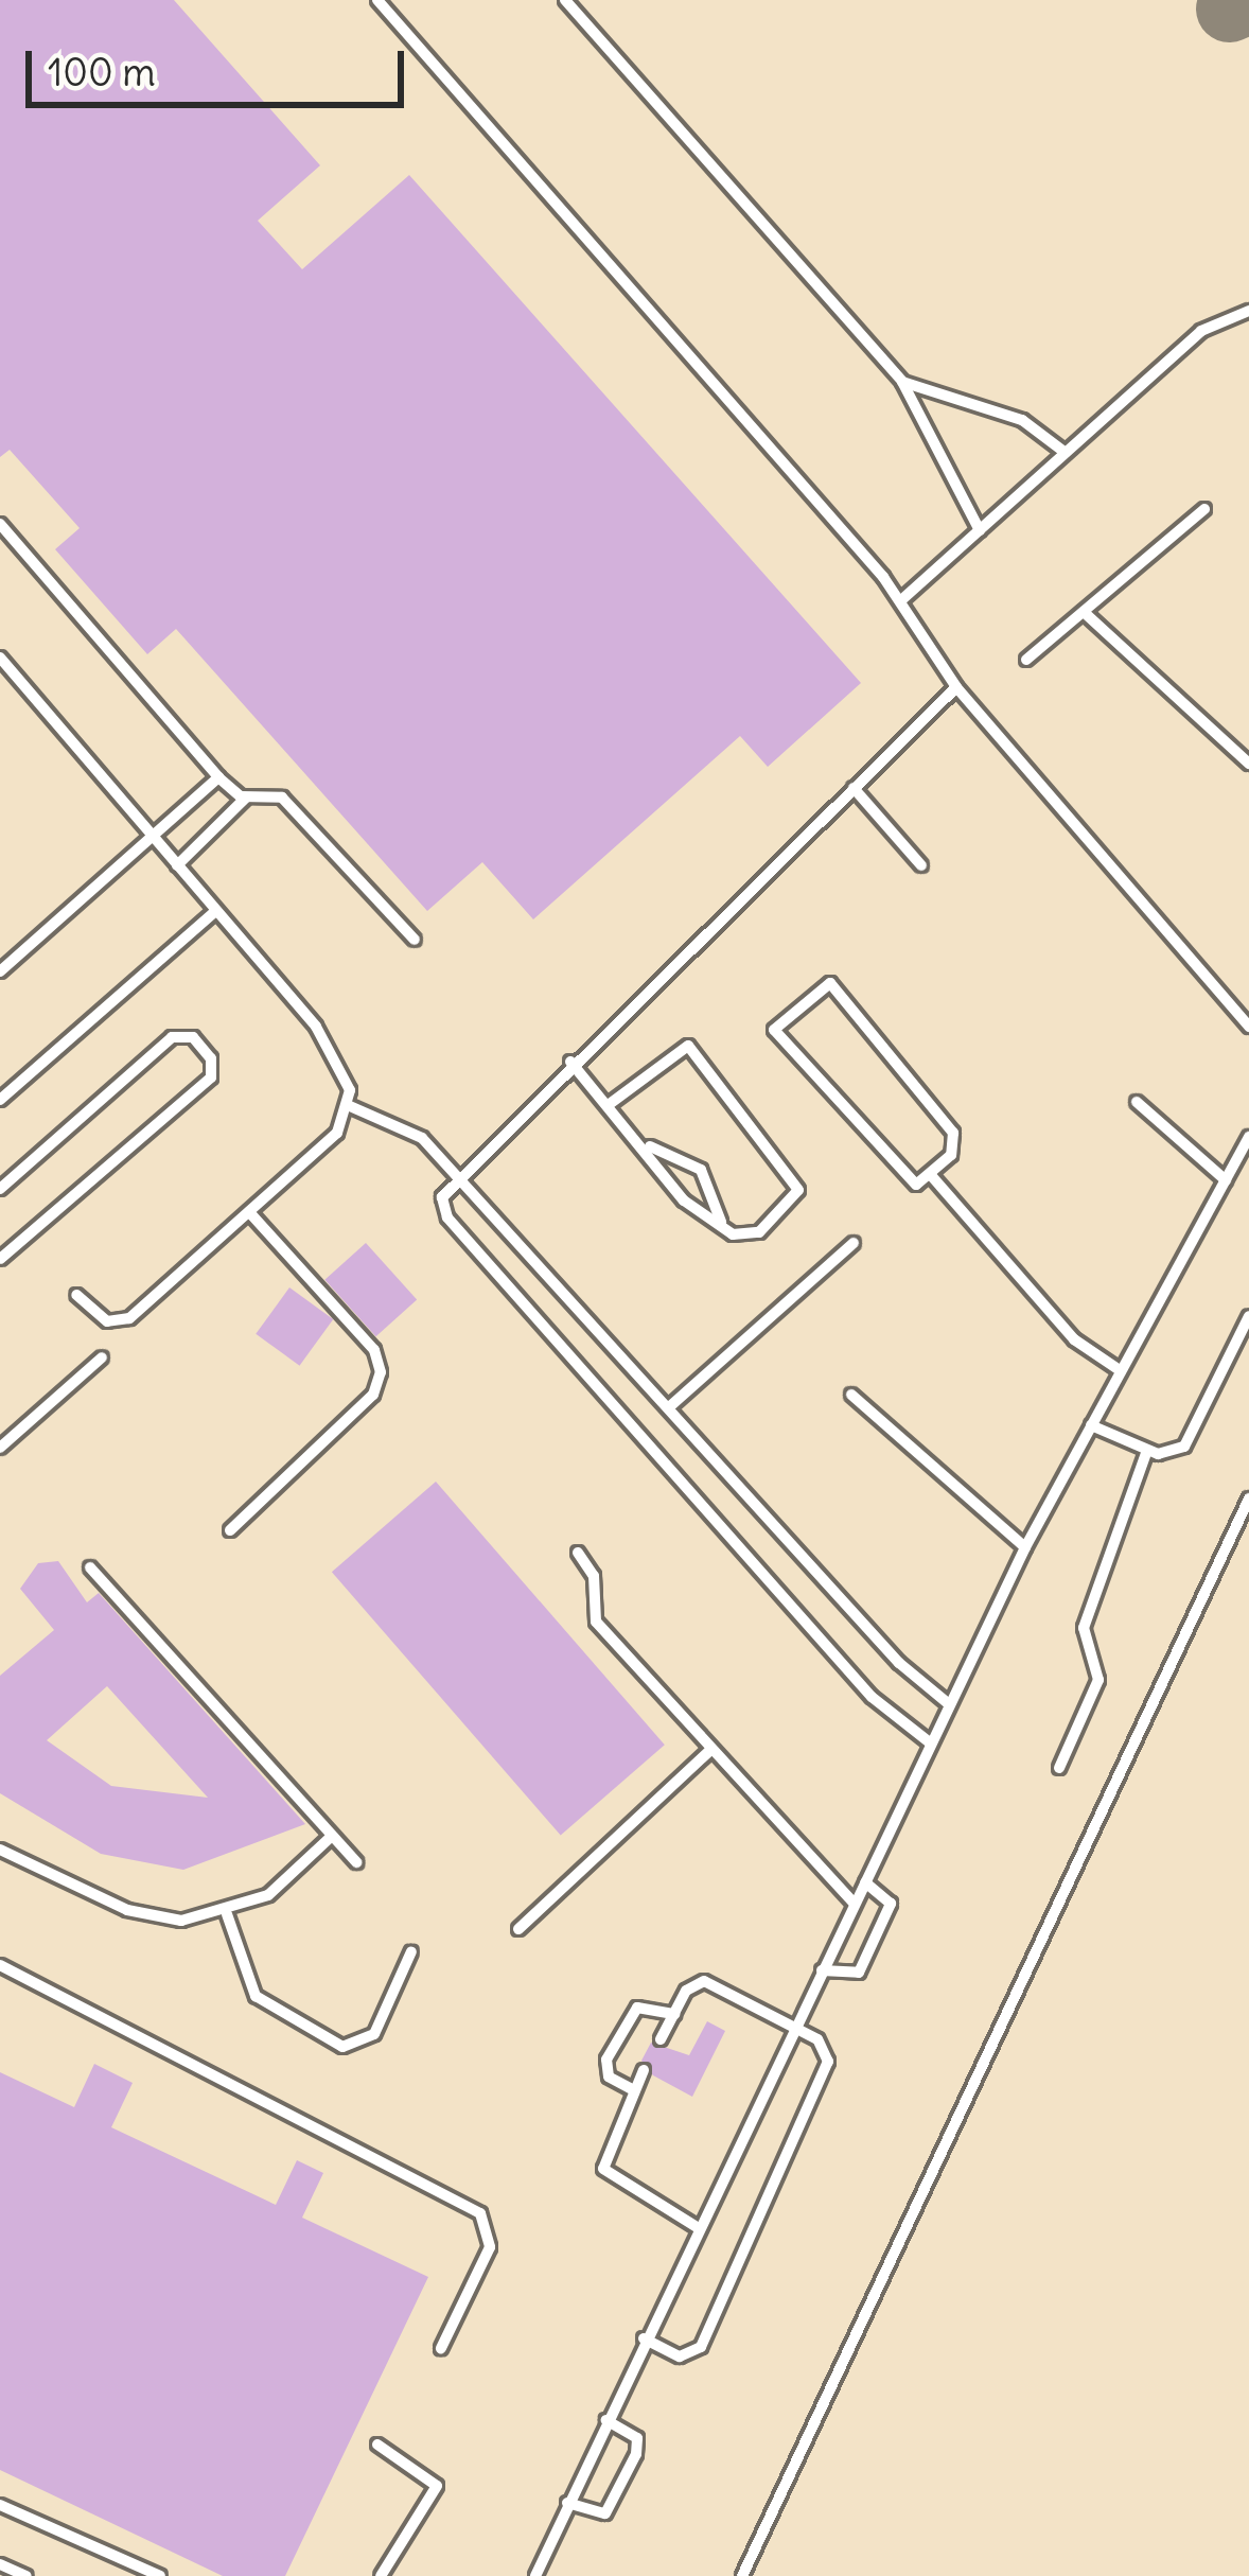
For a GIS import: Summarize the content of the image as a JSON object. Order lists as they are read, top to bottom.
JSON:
{
  "scale_bar": "100 m"
}
